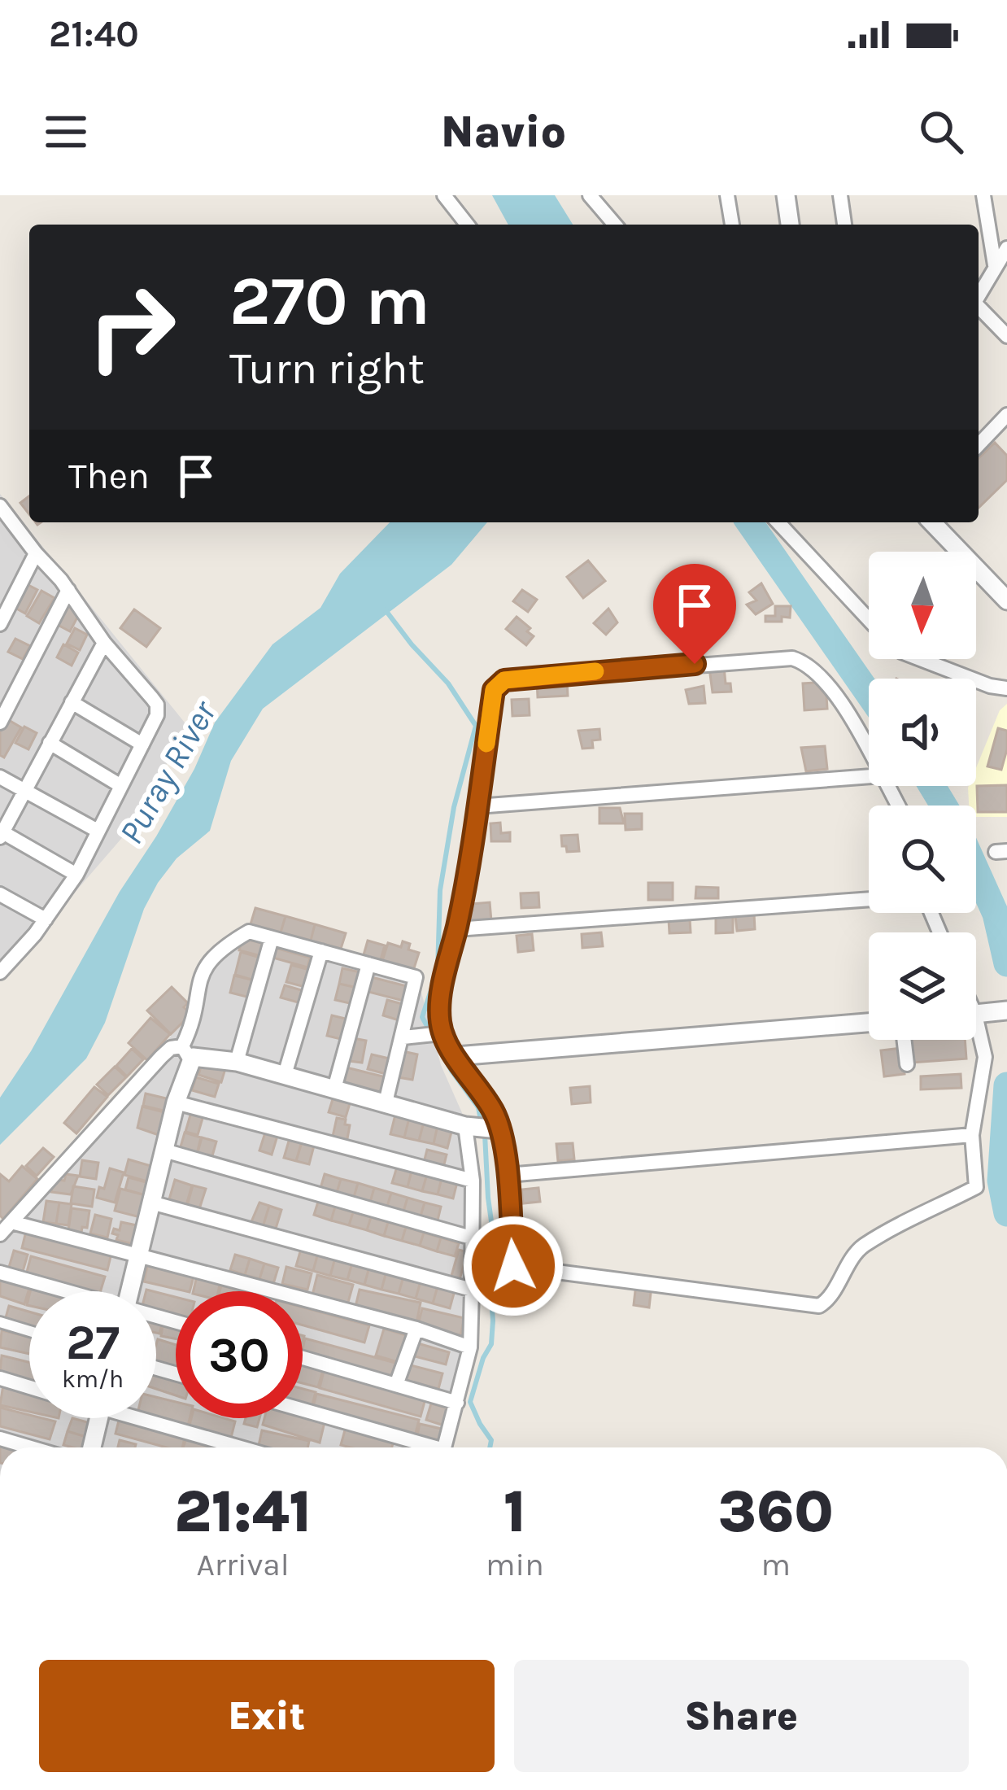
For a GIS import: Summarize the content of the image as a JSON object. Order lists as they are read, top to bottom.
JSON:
{
  "water": ["Puray River"],
  "north": "bottom",
  "page": {
    "status": "21:40",
    "header": "Navio",
    "turn": ["270 m", "Turn right"],
    "then": "Then",
    "speed": "27 km/h",
    "limit": "30",
    "eta": [
      "21:41",
      "Arrival",
      "1",
      "min",
      "360",
      "m"
    ],
    "buttons": ["Exit", "Share"]
  }
}
